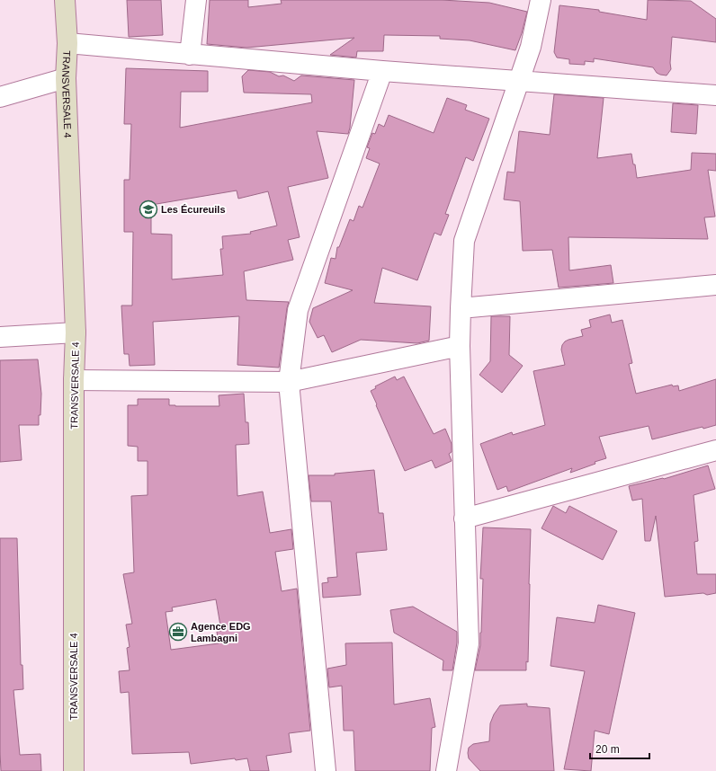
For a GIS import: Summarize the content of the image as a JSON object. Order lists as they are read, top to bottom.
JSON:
{
  "streets": {
    "main road": ["TRANSVERSALE 4"]
  },
  "places": {
    "school or university": ["Les Écureuils"],
    "office": ["Agence EDG Lambagni"]
  },
  "scale_bar": "20 m"
}
